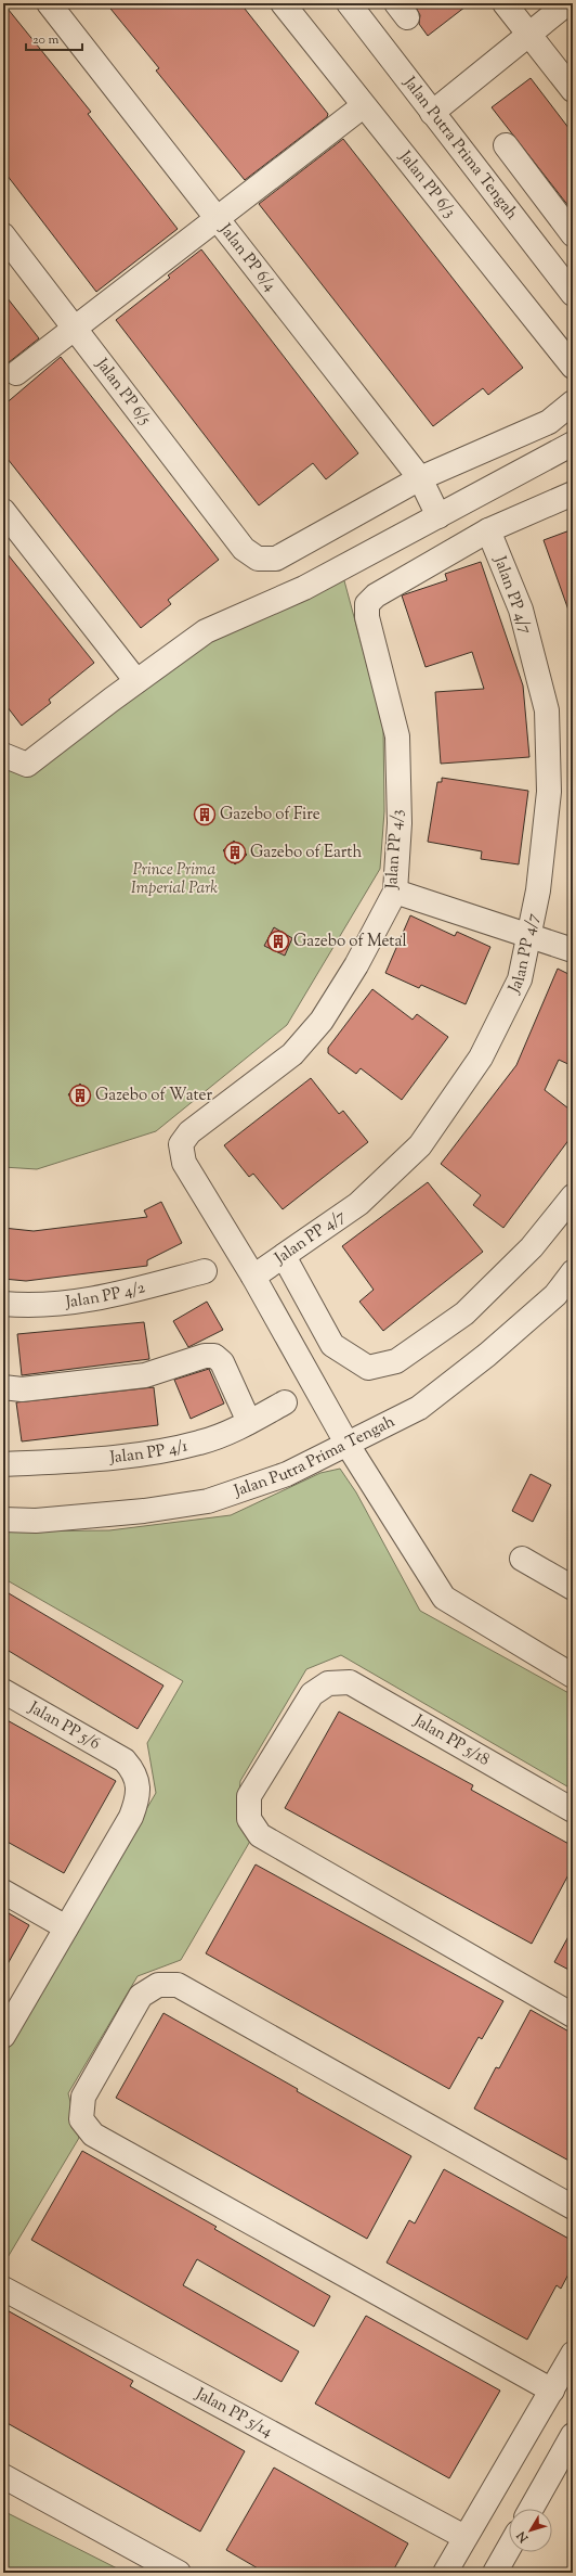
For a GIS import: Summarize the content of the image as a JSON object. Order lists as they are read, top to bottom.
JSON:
{
  "streets": {
    "street": [
      "Jalan Putra Prima Tengah",
      "Jalan PP 6/3",
      "Jalan PP 6/4",
      "Jalan PP 6/5",
      "Jalan PP 4/7",
      "Jalan PP 4/3",
      "Jalan PP 4/2",
      "Jalan PP 4/1",
      "Jalan PP 5/6",
      "Jalan PP 5/18",
      "Jalan PP 5/14"
    ]
  },
  "crossings": [
    ["Jalan PP 6/4", "Jalan PP 6/5"],
    ["Jalan PP 4/7", "Jalan PP 4/3"]
  ],
  "parks": ["Prince Prima Imperial Park"],
  "places": {
    "building": [
      "Gazebo of Fire",
      "Gazebo of Earth",
      "Gazebo of Metal",
      "Gazebo of Water"
    ]
  },
  "scale_bar": "20 m",
  "north": "bottom left"
}
